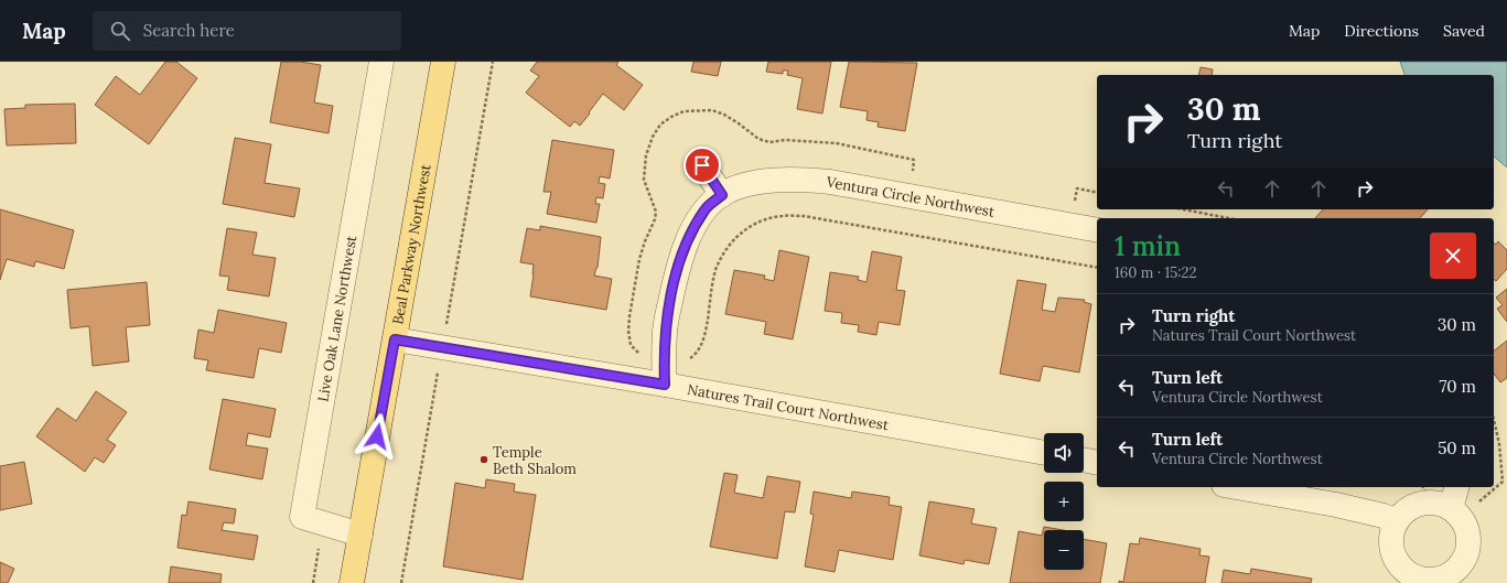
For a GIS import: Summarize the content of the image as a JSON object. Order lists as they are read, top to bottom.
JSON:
{
  "streets": {
    "main road": ["Beal Parkway Northwest"],
    "street": ["Ventura Circle Northwest", "Live Oak Lane Northwest", "Natures Trail Court Northwest"]
  },
  "crossings": [
    ["Ventura Circle Northwest", "Natures Trail Court Northwest"],
    ["Beal Parkway Northwest", "Live Oak Lane Northwest"],
    ["Beal Parkway Northwest", "Natures Trail Court Northwest"]
  ],
  "places": ["Temple Beth Shalom"],
  "page": {
    "header": "Map",
    "search": "Search here",
    "nav": ["Map", "Directions", "Saved"],
    "turn": ["30 m", "Turn right"],
    "heading": ["1 min", "160 m · 15:22"],
    "list": [
      {
        "name": "Turn right",
        "note": "Natures Trail Court Northwest",
        "value": "30 m"
      },
      {
        "name": "Turn left",
        "note": "Ventura Circle Northwest",
        "value": "70 m"
      },
      {
        "name": "Turn left",
        "note": "Ventura Circle Northwest",
        "value": "50 m"
      }
    ],
    "map_buttons": ["+", "−"]
  }
}
